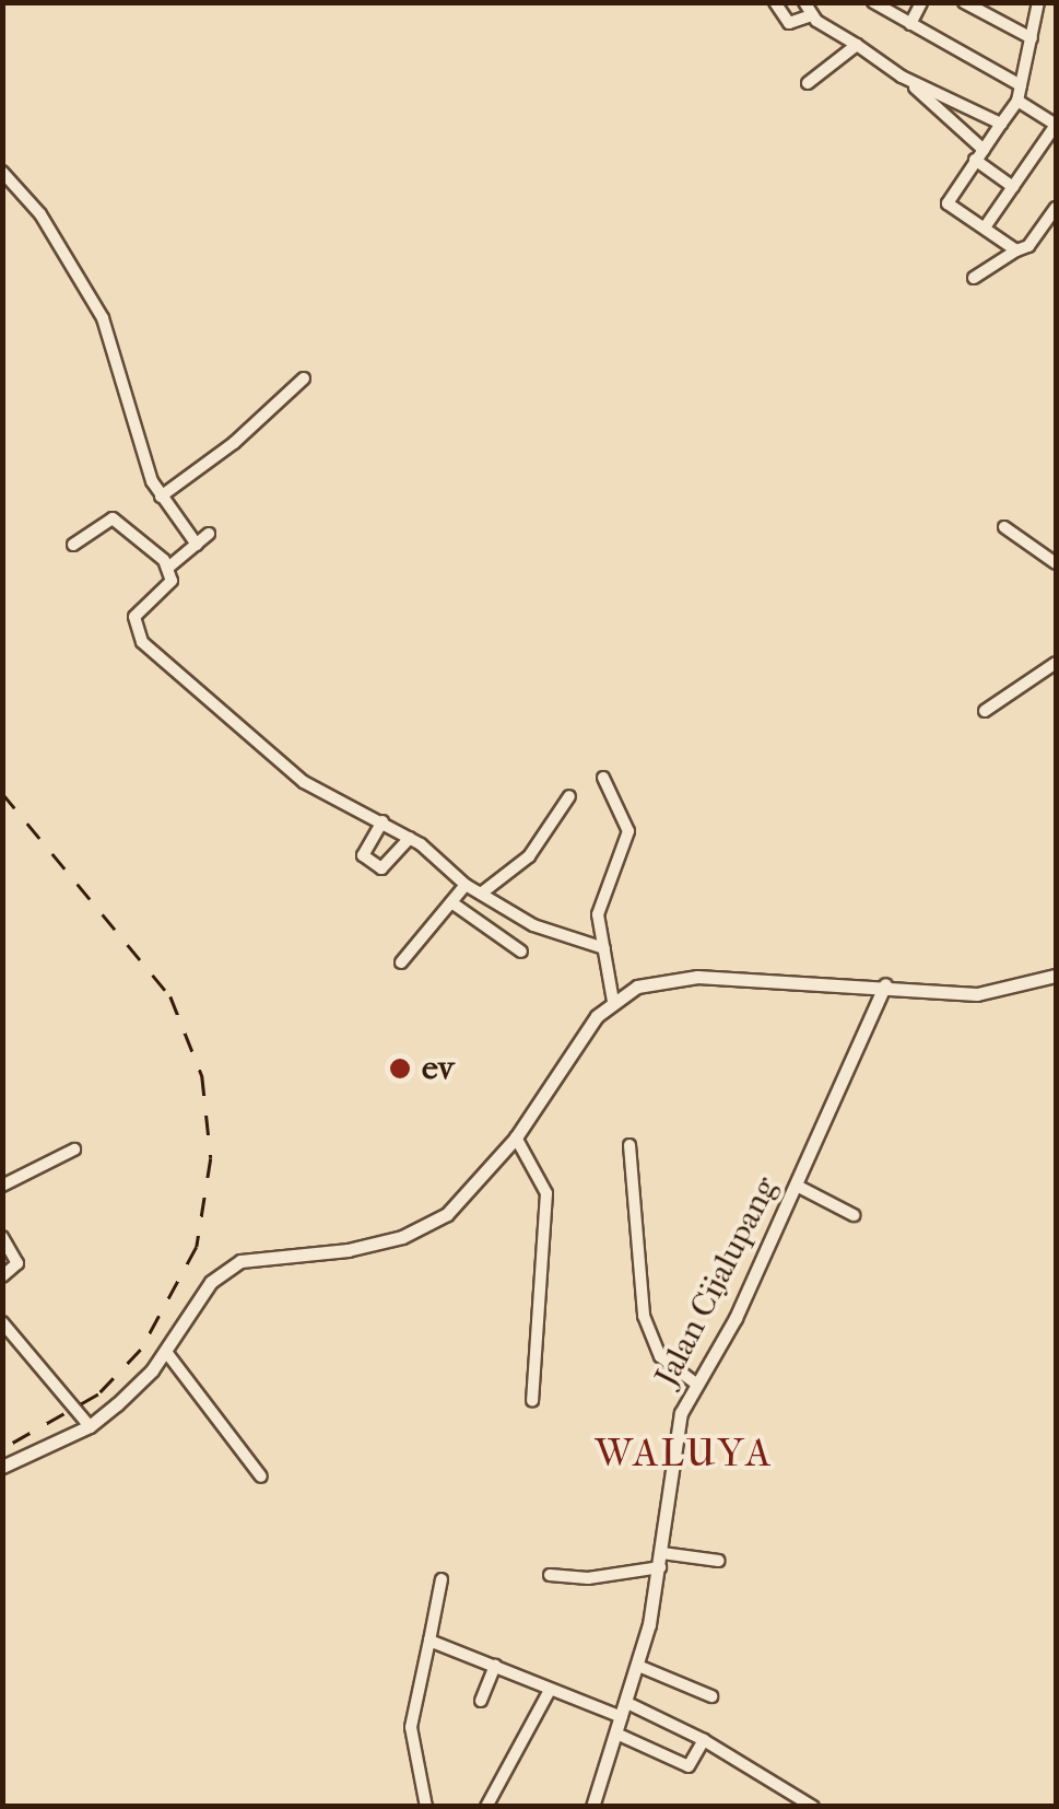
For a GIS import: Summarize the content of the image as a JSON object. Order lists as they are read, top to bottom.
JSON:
{
  "streets": {
    "street": ["Jalan Cijalupang"]
  },
  "districts": ["WALUYA"],
  "places": ["ev"]
}
